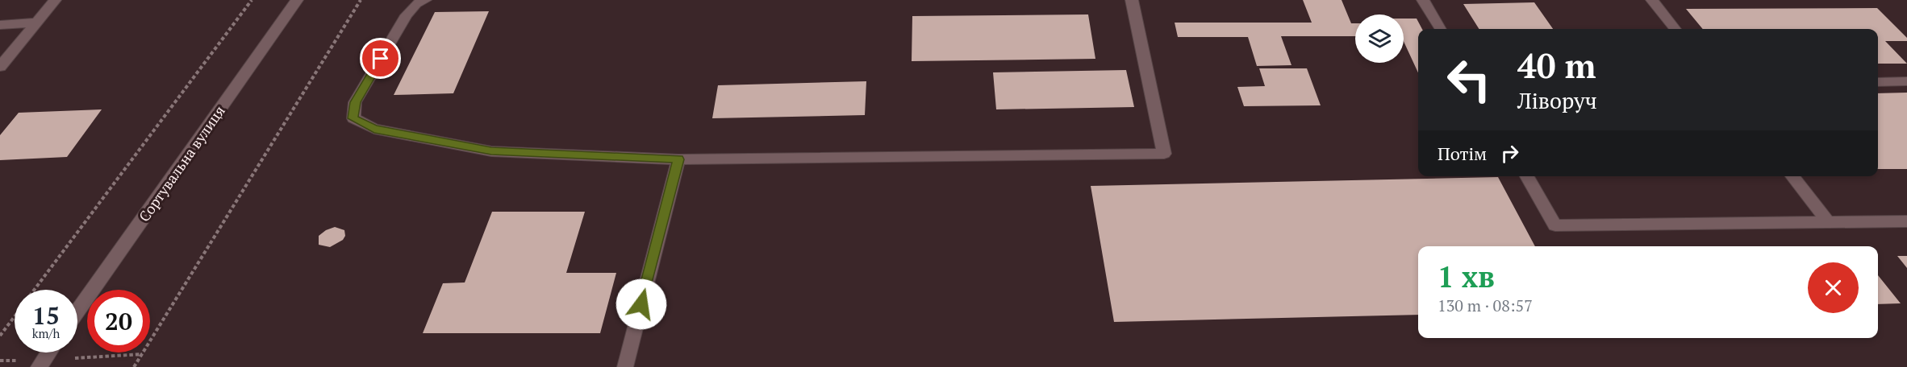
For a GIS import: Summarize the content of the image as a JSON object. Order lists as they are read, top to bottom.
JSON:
{
  "streets": {
    "street": ["Сортувальна вулиця"]
  },
  "page": {
    "turn": ["40 m", "Ліворуч"],
    "then": "Потім",
    "heading": ["1 хв", "130 m · 08:57"],
    "speed": "15 km/h",
    "limit": "20"
  }
}
